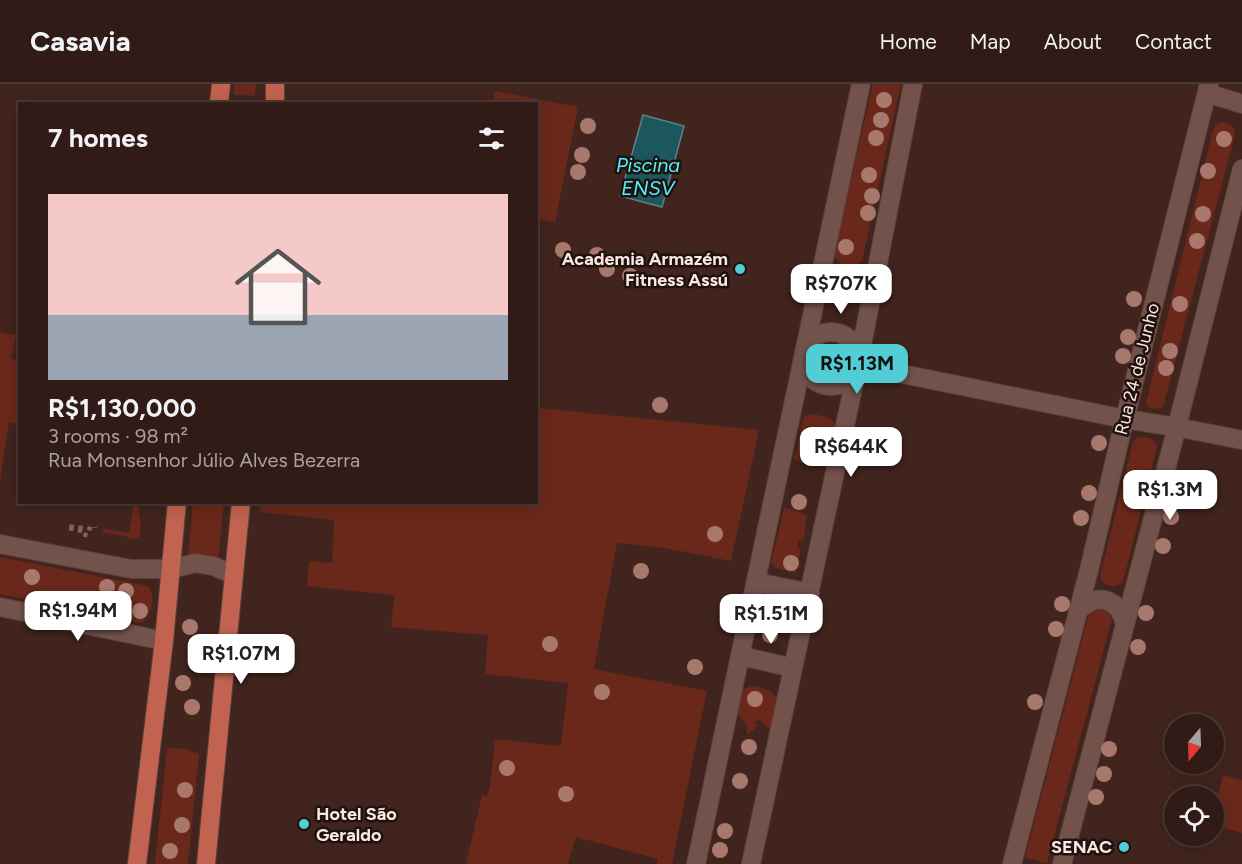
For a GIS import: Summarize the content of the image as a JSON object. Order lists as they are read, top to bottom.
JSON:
{
  "streets": {
    "street": ["Rua 24 de Junho"]
  },
  "water": ["Piscina ENSV"],
  "places": ["Academia Armazém Fitness Assú", "Hotel São Geraldo", "SENAC"],
  "north": "bottom",
  "page": {
    "header": "Casavia",
    "nav": [
      "Home",
      "Map",
      "About",
      "Contact"
    ],
    "heading": "7 homes",
    "list": [
      {
        "name": "R$1,130,000",
        "note": "3 rooms · 98 m² · Rua Monsenhor Júlio Alves Bezerra"
      }
    ],
    "price": [
      "R$707K",
      "R$1.13M",
      "R$644K",
      "R$1.3M",
      "R$1.94M",
      "R$1.51M",
      "R$1.07M"
    ]
  }
}
